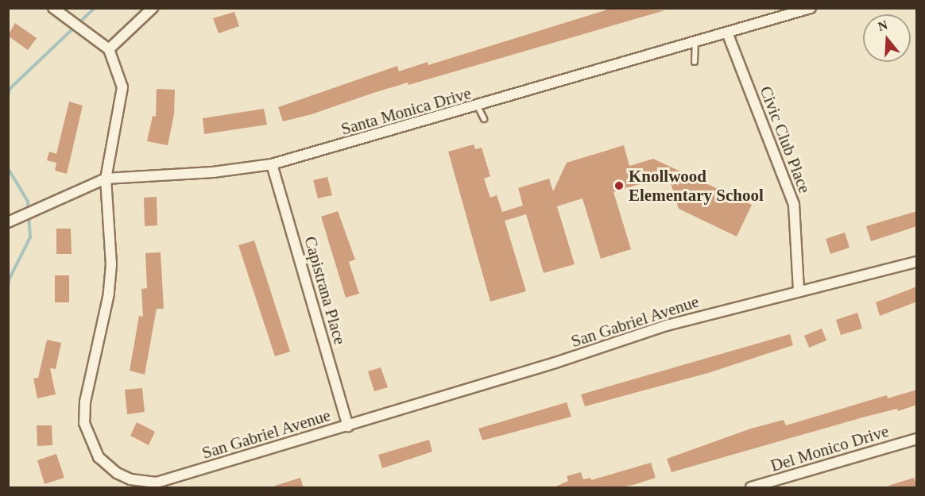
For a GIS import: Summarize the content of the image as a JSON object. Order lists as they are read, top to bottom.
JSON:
{
  "streets": {
    "street": [
      "Santa Monica Drive",
      "Civic Club Place",
      "Capistrana Place",
      "San Gabriel Avenue",
      "Del Monico Drive"
    ]
  },
  "crossings": [
    ["Santa Monica Drive", "Civic Club Place"],
    ["Santa Monica Drive", "Capistrana Place"],
    ["Santa Monica Drive", "San Gabriel Avenue"],
    ["Civic Club Place", "San Gabriel Avenue"],
    ["Capistrana Place", "San Gabriel Avenue"]
  ],
  "places": ["Knollwood Elementary School"],
  "north": "top"
}
